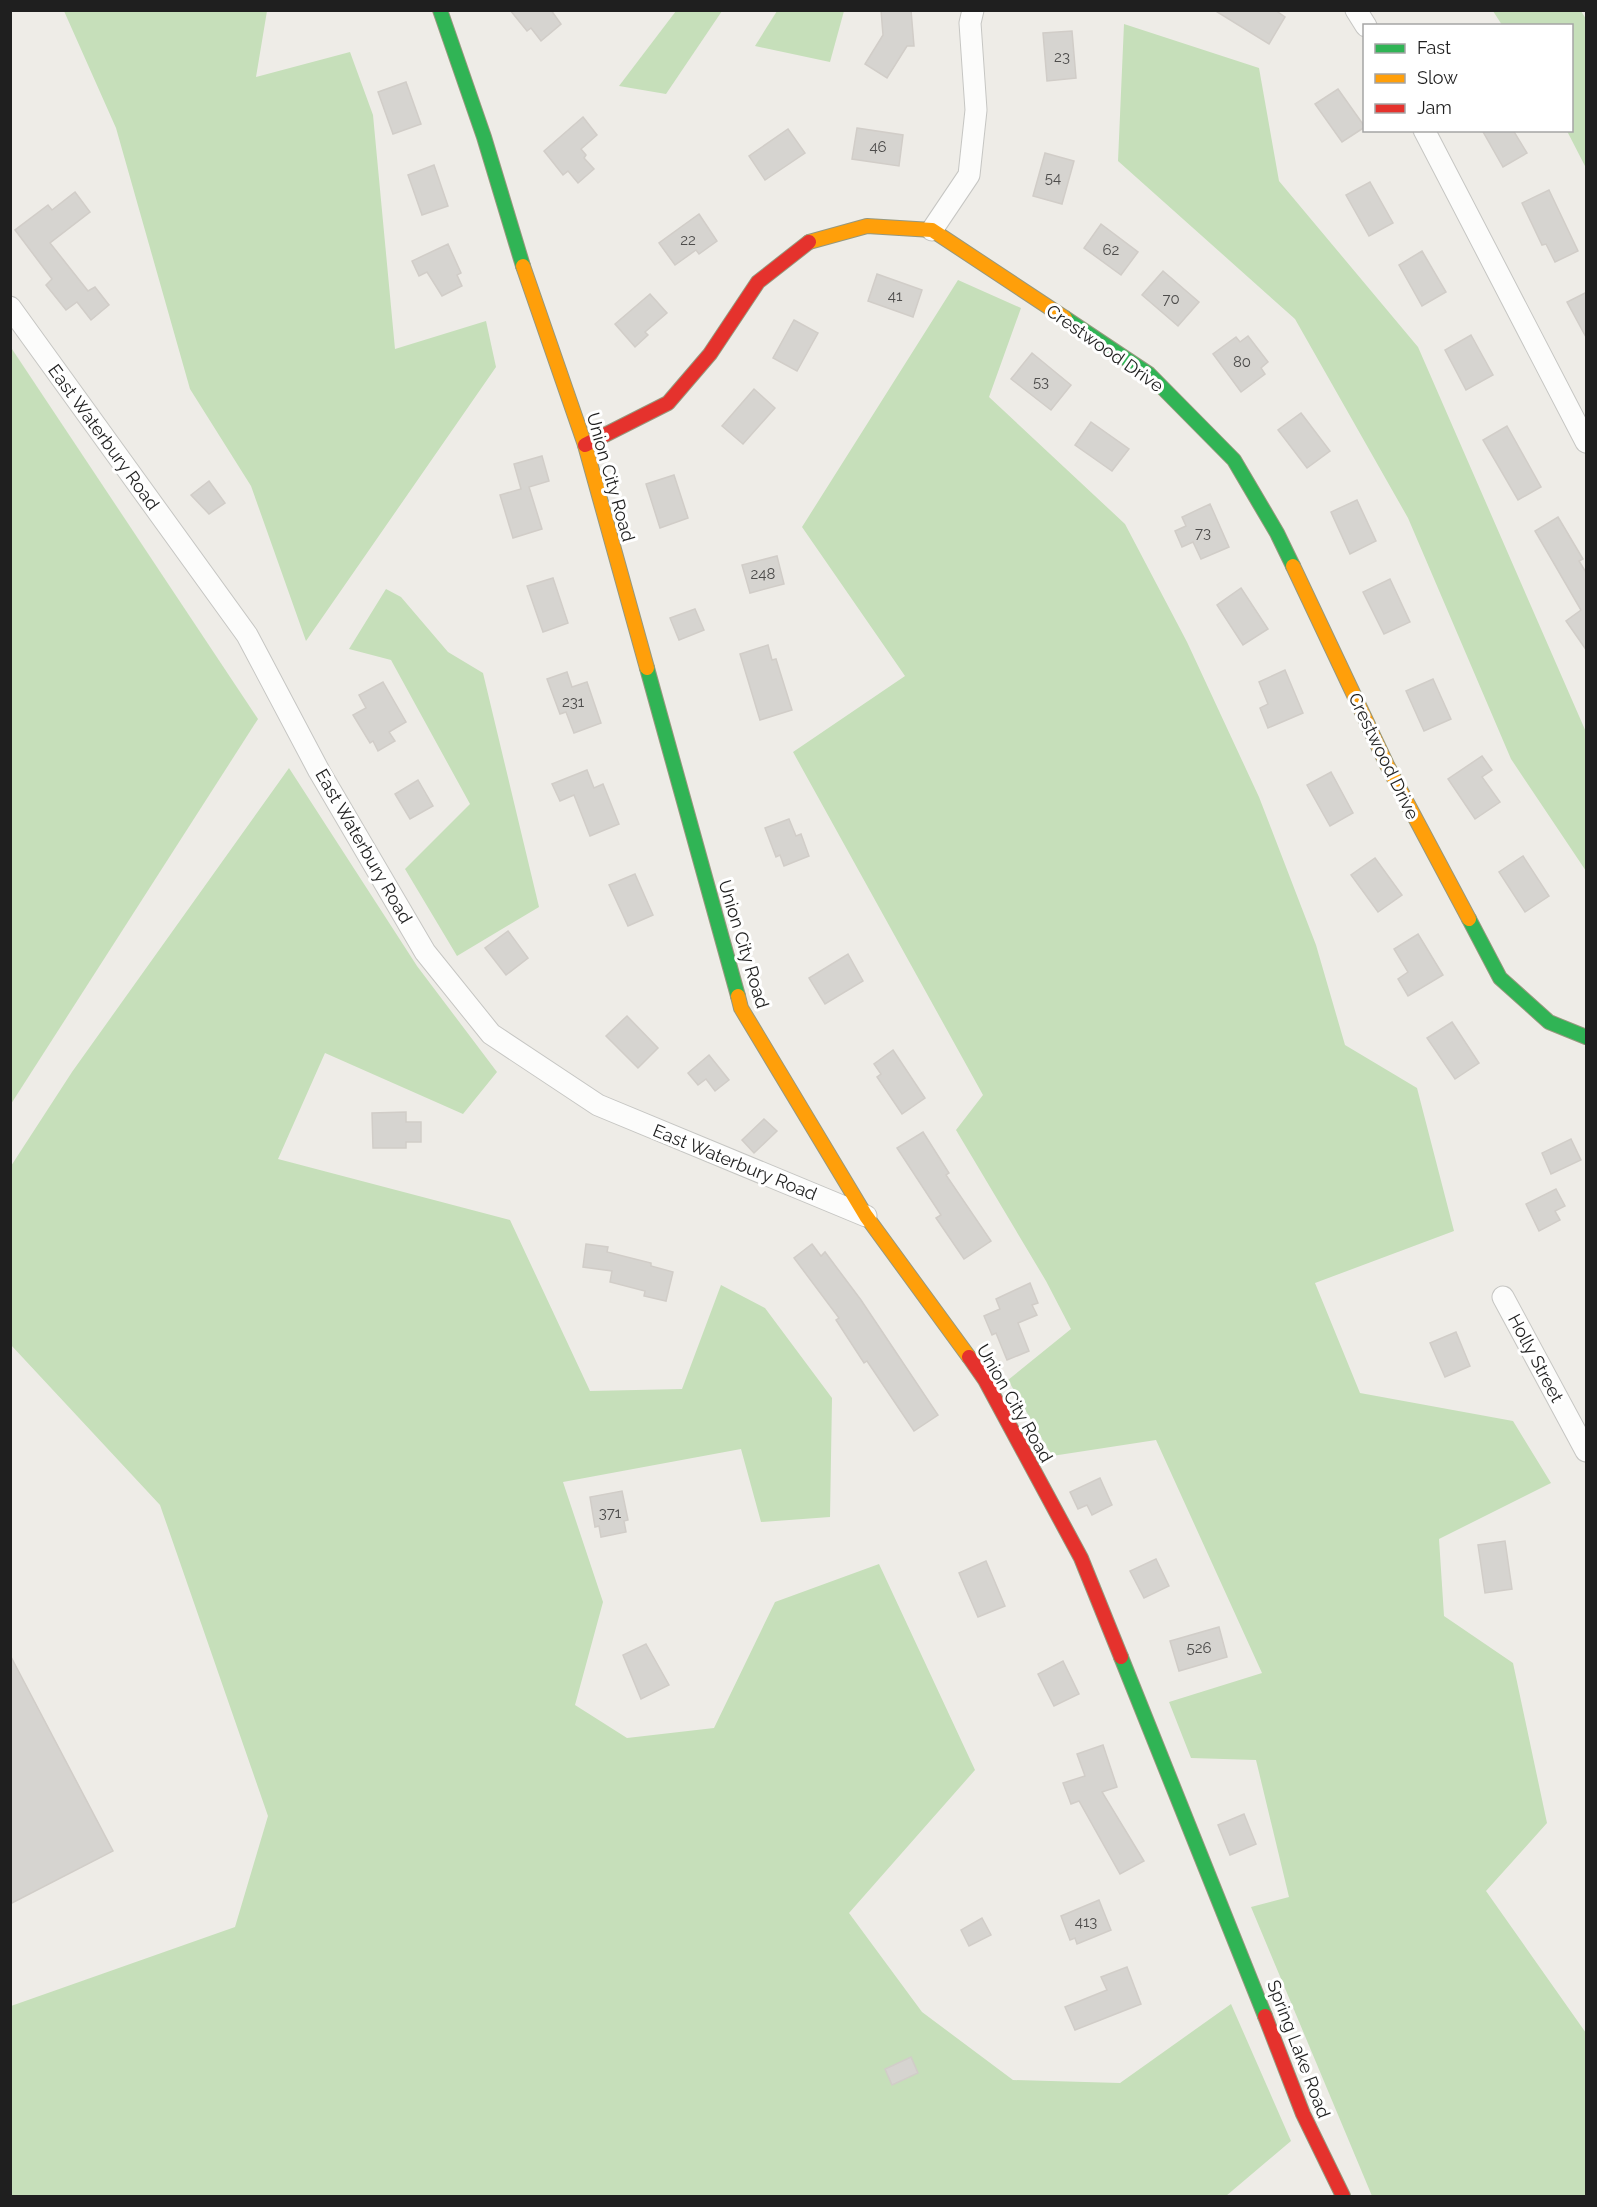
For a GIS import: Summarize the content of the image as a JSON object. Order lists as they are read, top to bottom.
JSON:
{
  "streets": {
    "main road": ["Crestwood Drive", "Union City Road", "Spring Lake Road"],
    "street": ["East Waterbury Road", "Holly Street"]
  },
  "crossings": [
    ["East Waterbury Road", "Union City Road"],
    ["Union City Road", "Spring Lake Road"]
  ],
  "house_numbers": [
    "23",
    "46",
    "54",
    "22",
    "62",
    "41",
    "70",
    "80",
    "53",
    "73",
    "248",
    "231",
    "371",
    "526",
    "413"
  ],
  "legend": ["Fast", "Slow", "Jam"]
}
